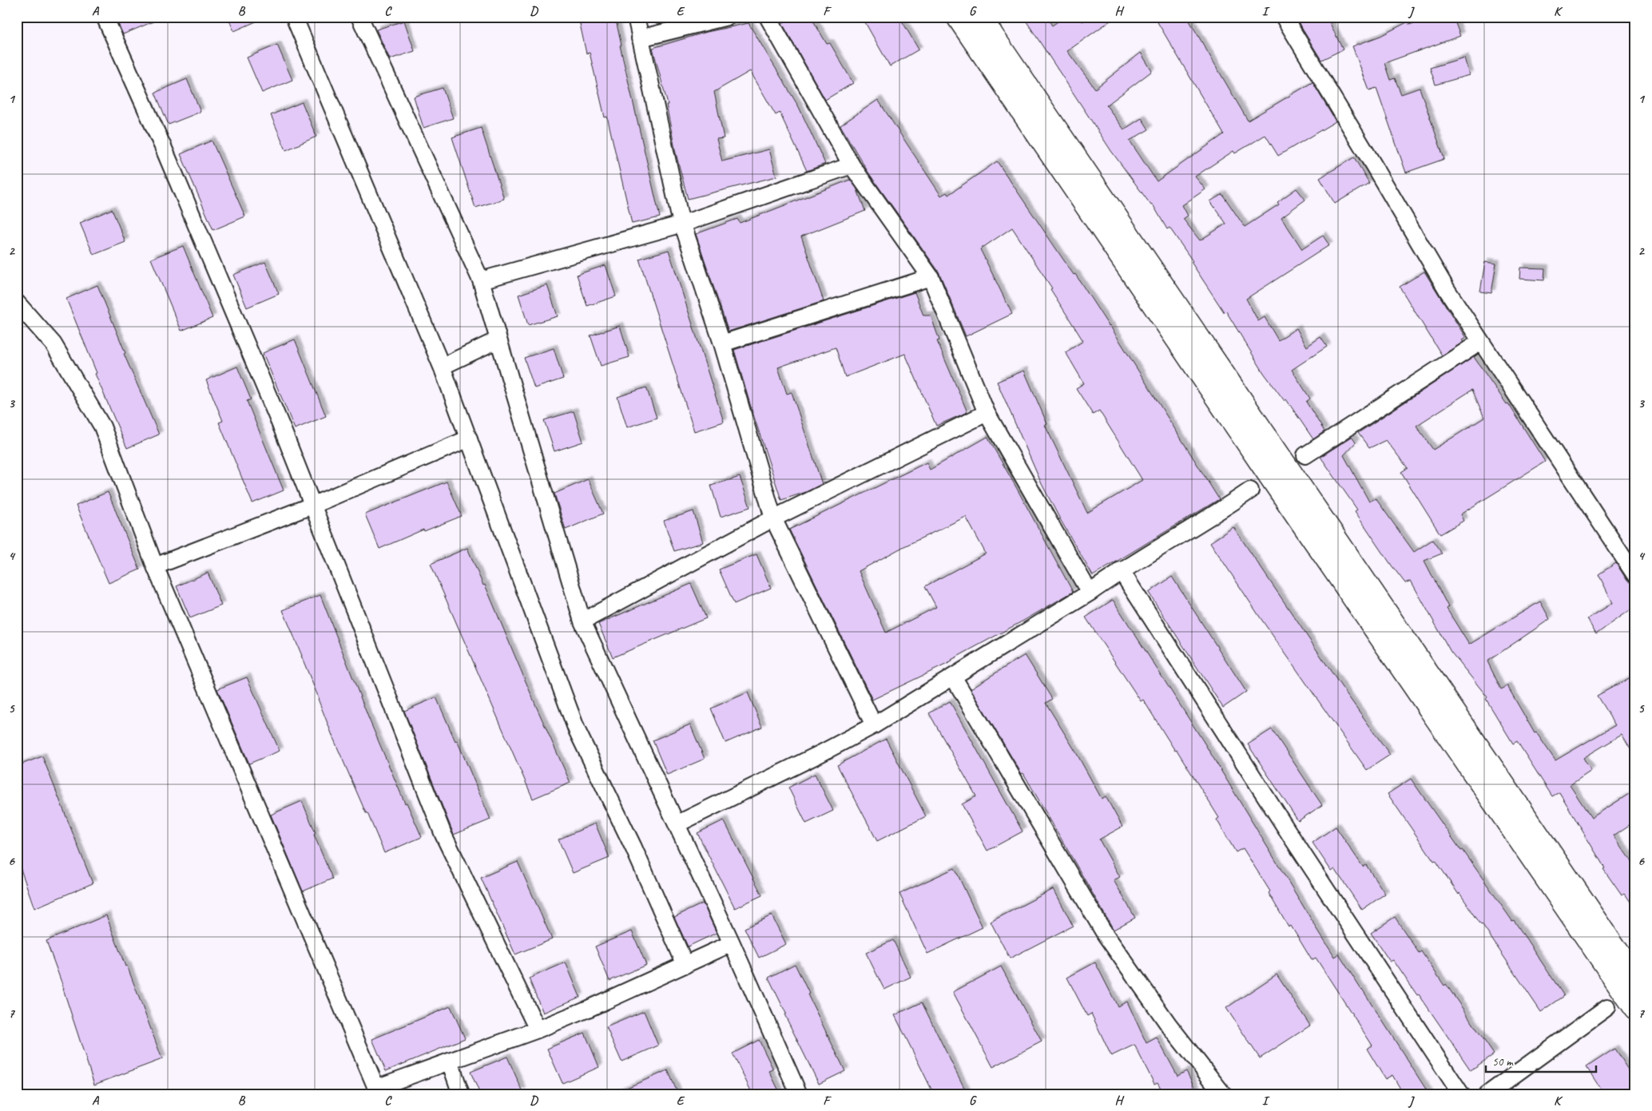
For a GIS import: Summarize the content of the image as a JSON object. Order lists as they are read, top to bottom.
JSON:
{
  "scale_bar": "50 m",
  "grid": {
    "columns": [
      "A",
      "B",
      "C",
      "D",
      "E",
      "F",
      "G",
      "H",
      "I",
      "J",
      "K"
    ],
    "rows": [
      "1",
      "2",
      "3",
      "4",
      "5",
      "6",
      "7"
    ]
  }
}
